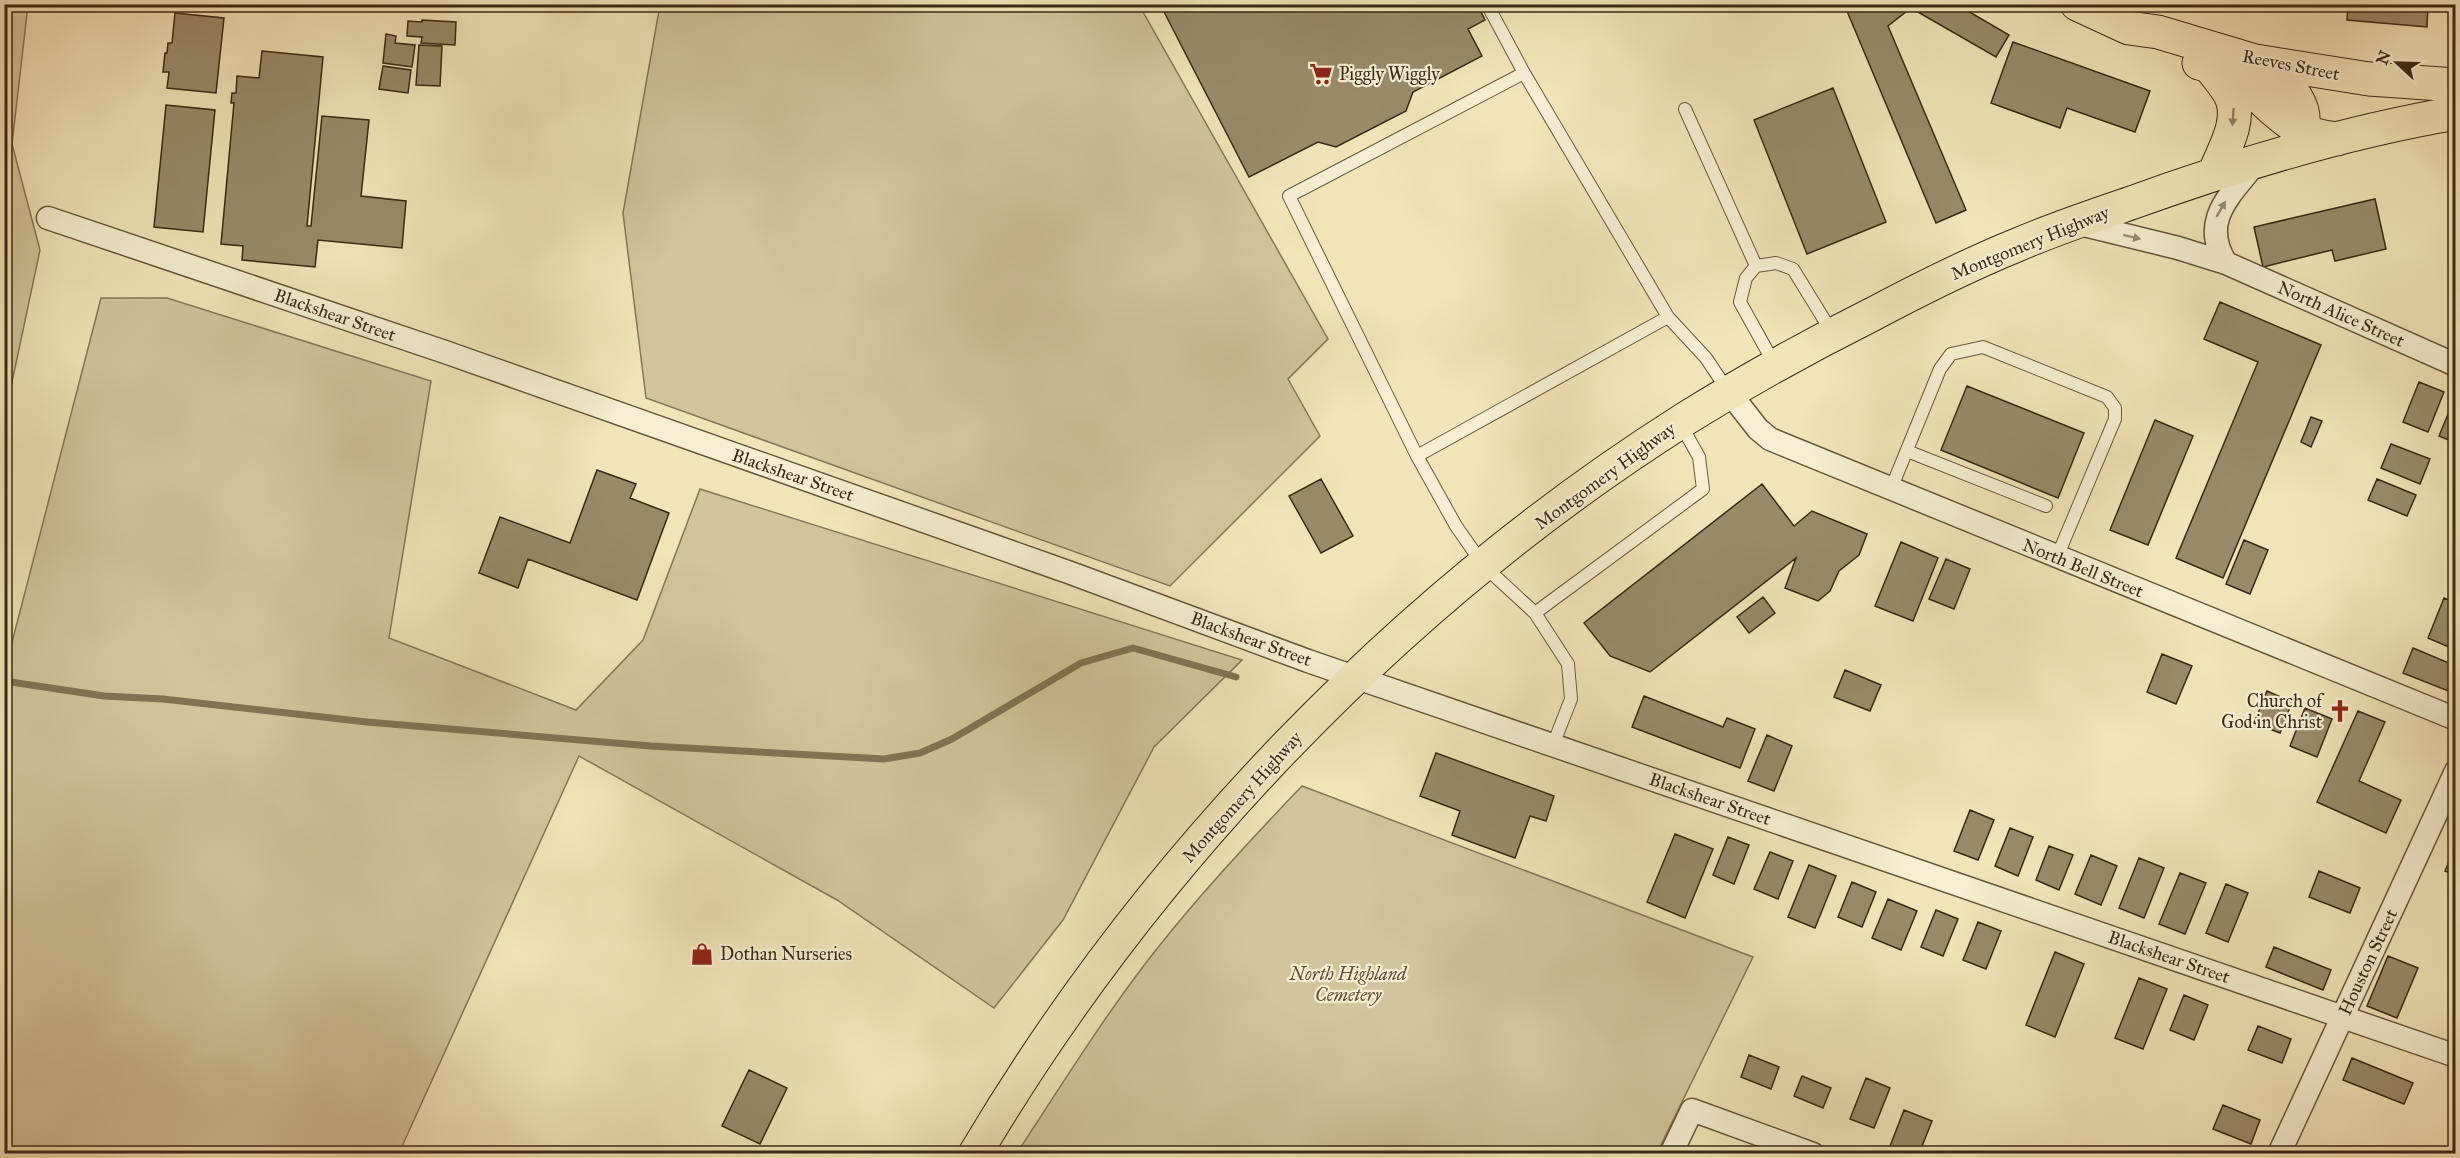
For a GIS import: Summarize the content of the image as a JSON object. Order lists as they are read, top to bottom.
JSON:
{
  "streets": {
    "main road": ["Reeves Street", "Montgomery Highway"],
    "street": [
      "North Alice Street",
      "Blackshear Street",
      "North Bell Street",
      "Houston Street"
    ]
  },
  "crossings": [
    ["Reeves Street", "Montgomery Highway"],
    ["Montgomery Highway", "North Alice Street"],
    ["Montgomery Highway", "Blackshear Street"],
    ["Montgomery Highway", "North Bell Street"],
    ["Blackshear Street", "Houston Street"]
  ],
  "one_way": ["North Alice Street"],
  "parks": ["North Highland Cemetery"],
  "places": {
    "supermarket": ["Piggly Wiggly"],
    "church": ["Church of God in Christ"],
    "shop": ["Dothan Nurseries"]
  },
  "north": "left"
}
